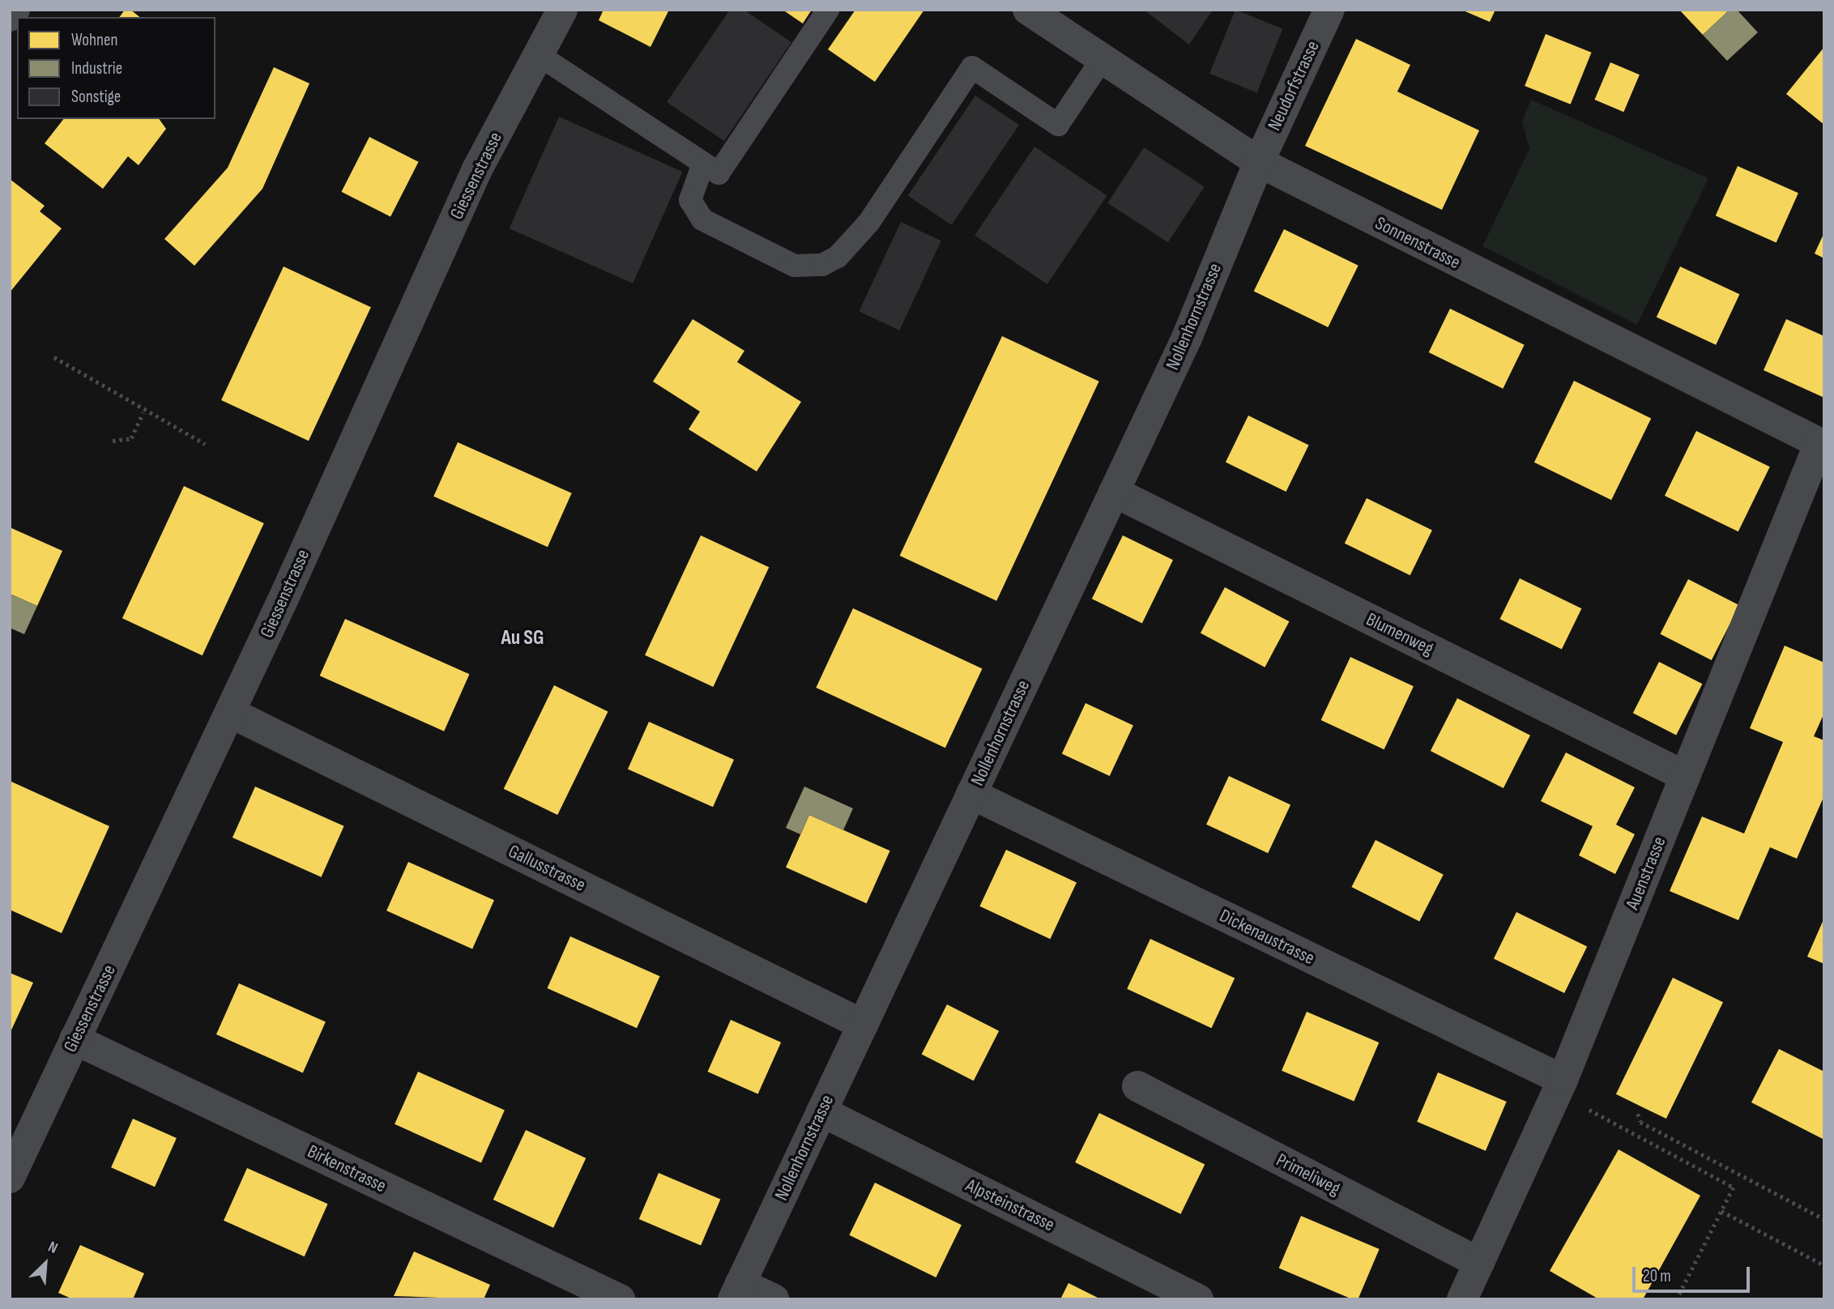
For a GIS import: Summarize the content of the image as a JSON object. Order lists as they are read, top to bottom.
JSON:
{
  "streets": {
    "street": [
      "Neudorfstrasse",
      "Giessenstrasse",
      "Sonnenstrasse",
      "Nollenhornstrasse",
      "Blumenweg",
      "Gallusstrasse",
      "Auenstrasse",
      "Dickenaustrasse",
      "Birkenstrasse",
      "Primeliweg",
      "Alpsteinstrasse"
    ]
  },
  "crossings": [
    ["Neudorfstrasse", "Sonnenstrasse"],
    ["Neudorfstrasse", "Nollenhornstrasse"],
    ["Giessenstrasse", "Gallusstrasse"],
    ["Giessenstrasse", "Birkenstrasse"],
    ["Sonnenstrasse", "Nollenhornstrasse"],
    ["Sonnenstrasse", "Auenstrasse"],
    ["Nollenhornstrasse", "Blumenweg"],
    ["Nollenhornstrasse", "Gallusstrasse"],
    ["Nollenhornstrasse", "Dickenaustrasse"],
    ["Nollenhornstrasse", "Alpsteinstrasse"],
    ["Blumenweg", "Auenstrasse"],
    ["Auenstrasse", "Dickenaustrasse"],
    ["Auenstrasse", "Primeliweg"]
  ],
  "districts": ["Au SG"],
  "legend": ["Wohnen", "Industrie", "Sonstige"],
  "scale_bar": "20 m",
  "north": "top right"
}
